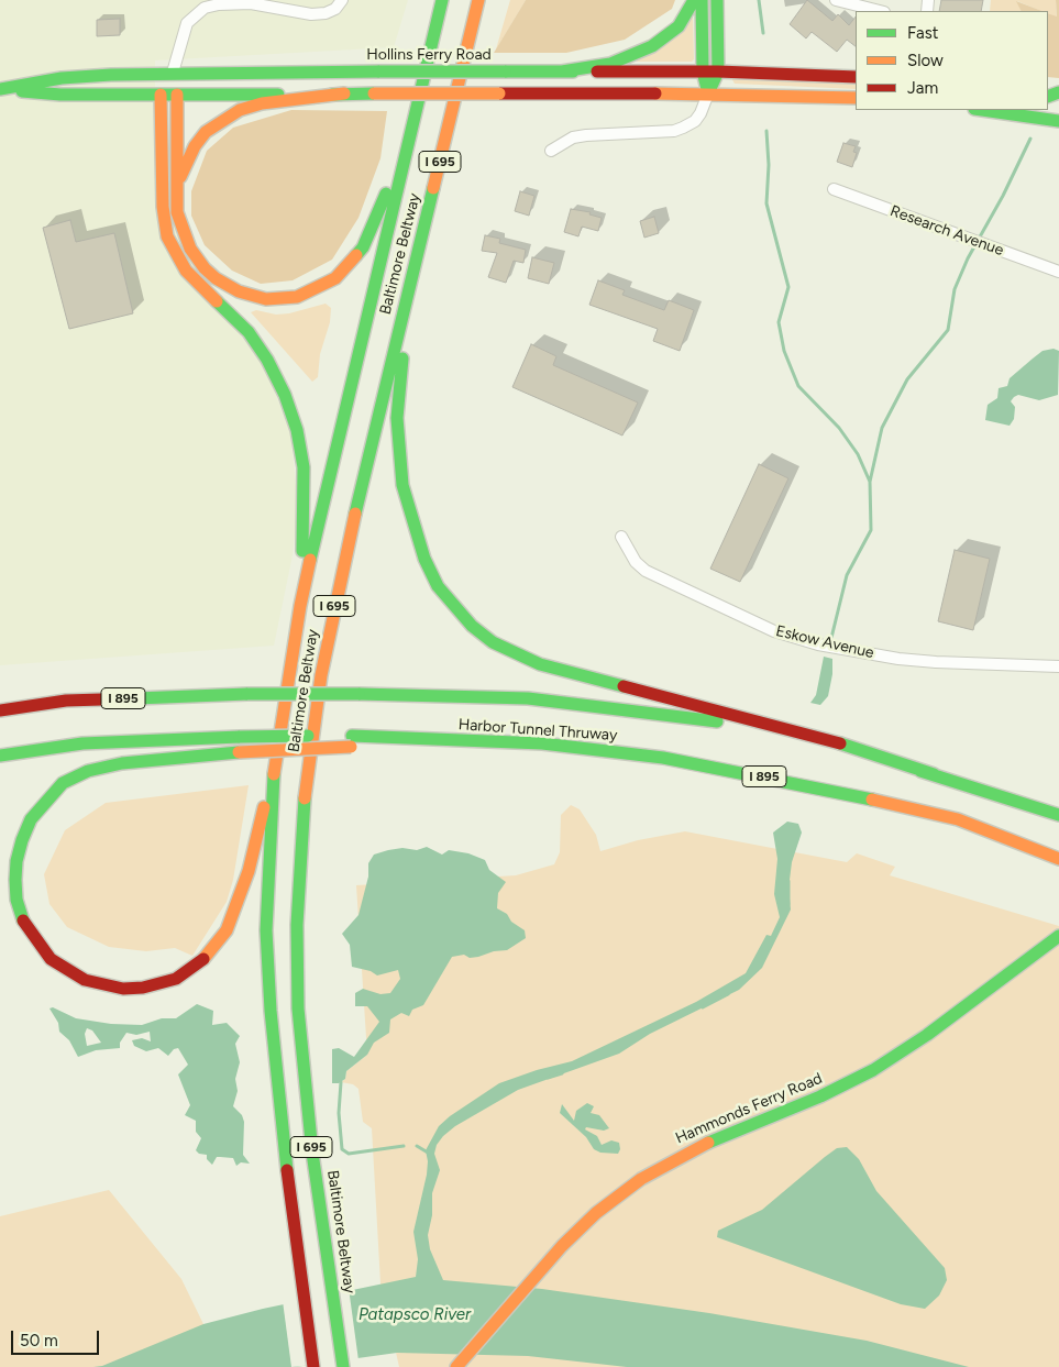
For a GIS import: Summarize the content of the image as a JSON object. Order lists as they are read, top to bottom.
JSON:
{
  "streets": {
    "main road": [
      "Hollins Ferry Road",
      "I 695",
      "Baltimore Beltway",
      "I 895",
      "Harbor Tunnel Thruway",
      "Hammonds Ferry Road"
    ],
    "street": ["Research Avenue", "Eskow Avenue"]
  },
  "water": ["Patapsco River"],
  "legend": ["Fast", "Slow", "Jam"],
  "scale_bar": "50 m"
}
